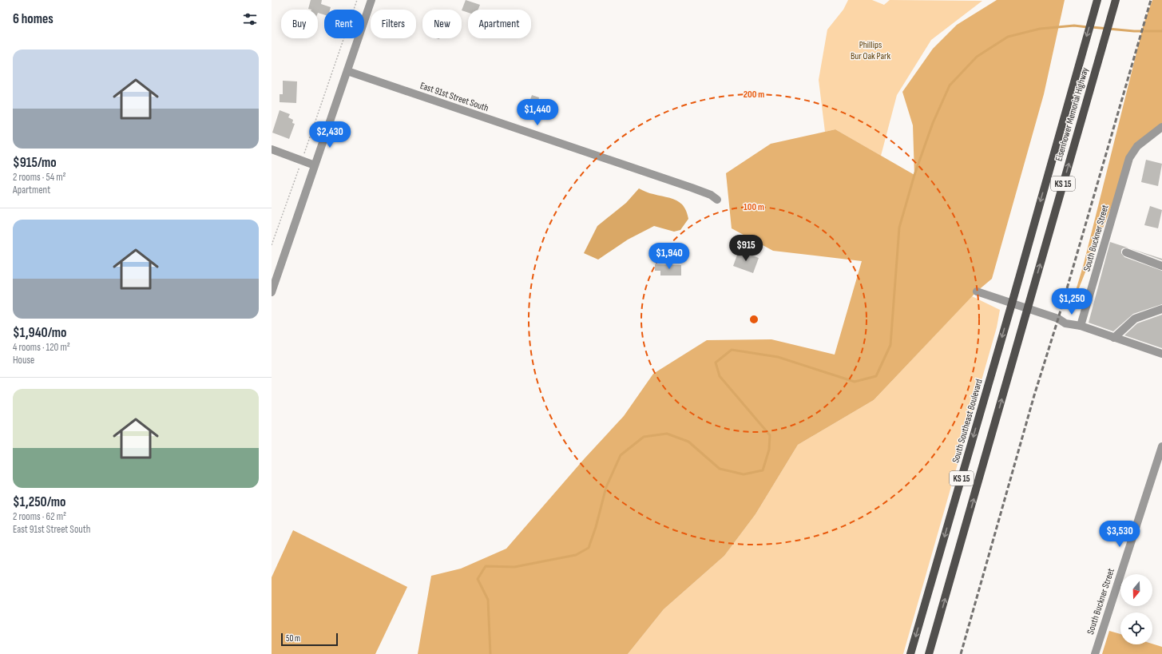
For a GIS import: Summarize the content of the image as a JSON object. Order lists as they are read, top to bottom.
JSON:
{
  "streets": {
    "main road": ["Eisenhower Memorial Highway", "KS 15", "South Southeast Boulevard"],
    "street": ["East 91st Street South", "South Buckner Street"]
  },
  "crossings": [
    ["Eisenhower Memorial Highway", "KS 15"],
    ["Eisenhower Memorial Highway", "South Southeast Boulevard"]
  ],
  "parks": ["Phillips Bur Oak Park"],
  "scale_bar": "50 m",
  "north": "bottom",
  "page": {
    "heading": "6 homes",
    "chip": [
      "Buy",
      "Rent",
      "Filters",
      "New",
      "Apartment"
    ],
    "list": [
      {
        "name": "$915/mo",
        "note": "2 rooms · 54 m² · Apartment"
      },
      {
        "name": "$1,940/mo",
        "note": "4 rooms · 120 m² · House"
      },
      {
        "name": "$1,250/mo",
        "note": "2 rooms · 62 m² · East 91st Street South"
      }
    ],
    "price": [
      "$1,440",
      "$2,430",
      "$915",
      "$1,940",
      "$1,250",
      "$3,530"
    ],
    "scale": "50 m"
  },
  "rings": ["200 m", "100 m"]
}
